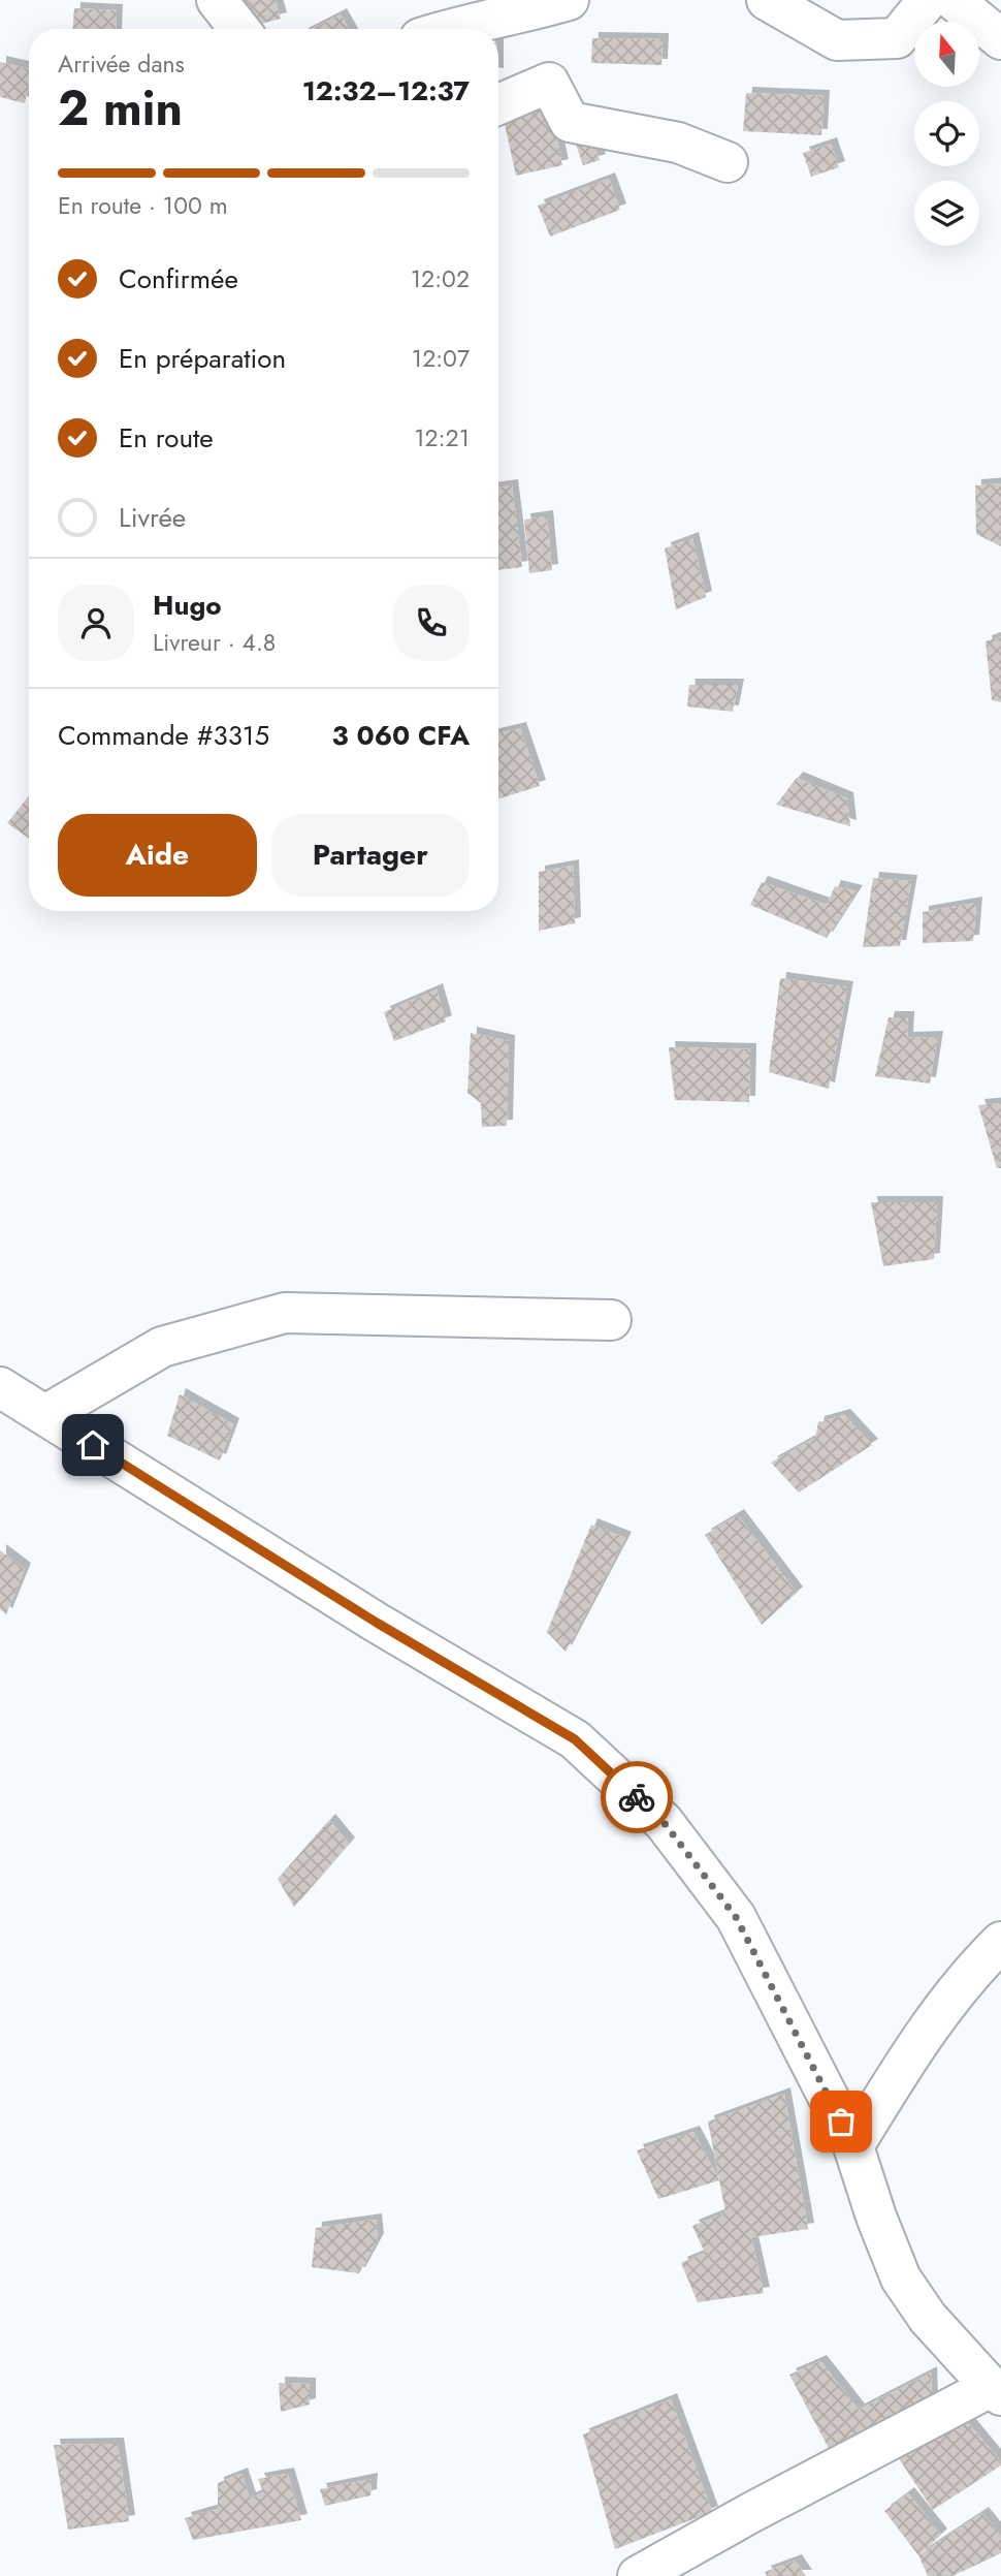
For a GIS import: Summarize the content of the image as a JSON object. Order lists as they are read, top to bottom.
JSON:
{
  "north": "top",
  "page": {
    "heading": ["2 min", "Arrivée dans", "12:32–12:37"],
    "panel": [
      "Hugo",
      "Livreur · 4.8",
      "Commande #3315",
      "3 060 CFA"
    ],
    "bar": "En route · 100 m",
    "list": [
      ["Confirmée", "12:02"],
      ["En préparation", "12:07"],
      ["En route", "12:21"],
      "Livrée"
    ],
    "buttons": ["Aide", "Partager"]
  }
}
